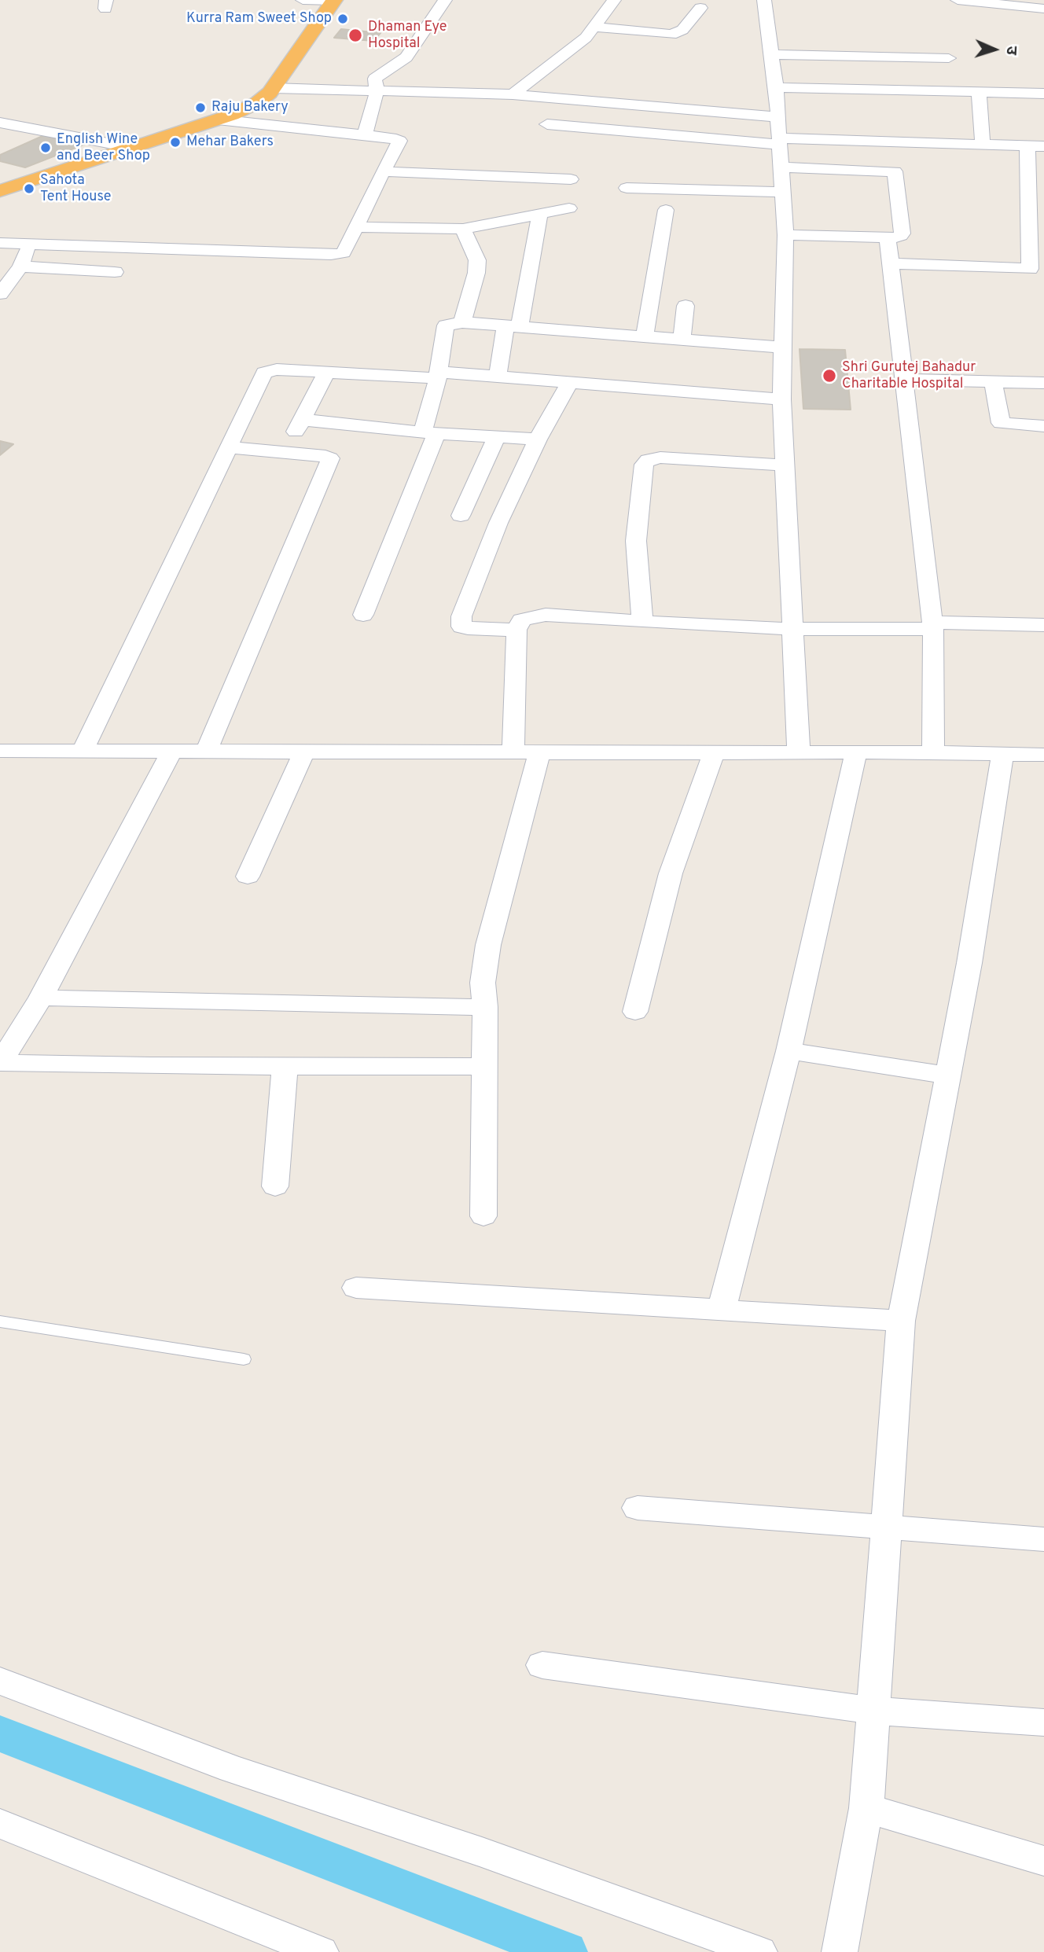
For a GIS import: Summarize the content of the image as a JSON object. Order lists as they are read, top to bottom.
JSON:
{
  "places": [
    "Kurra Ram Sweet Shop",
    "Dhaman Eye Hospital",
    "Raju Bakery",
    "Mehar Bakers",
    "English Wine and Beer Shop",
    "Sahota Tent House",
    "Shri Gurutej Bahadur Charitable Hospital"
  ],
  "north": "right"
}
